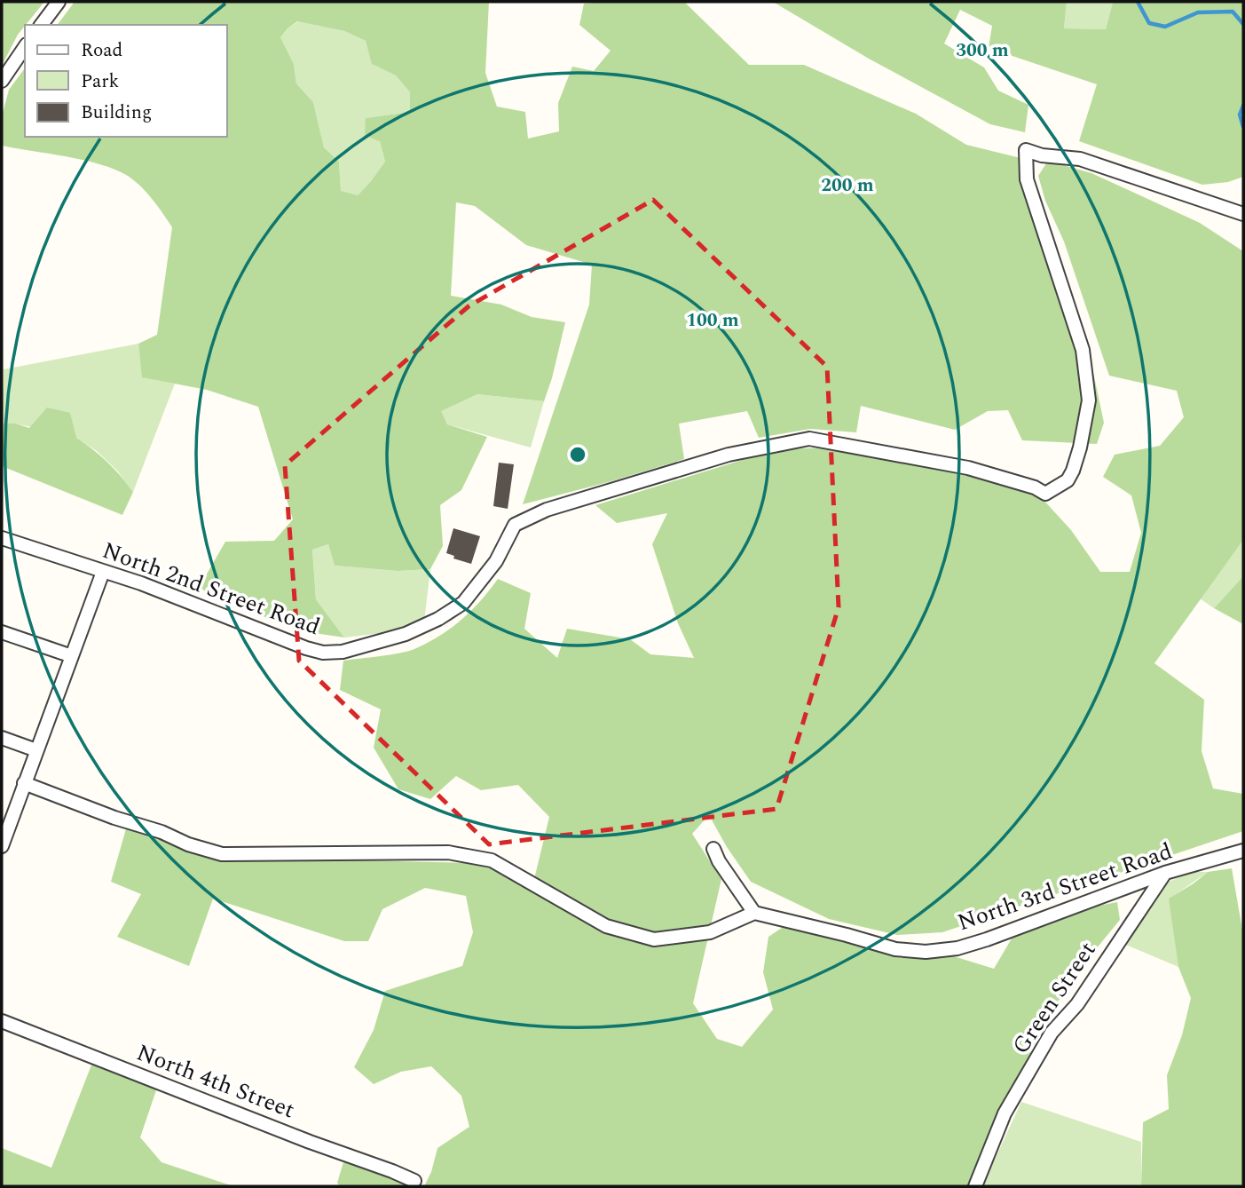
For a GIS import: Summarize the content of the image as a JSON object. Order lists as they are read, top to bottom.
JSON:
{
  "streets": {
    "street": [
      "North 2nd Street Road",
      "North 3rd Street Road",
      "Green Street",
      "North 4th Street"
    ]
  },
  "crossings": [
    ["North 3rd Street Road", "Green Street"]
  ],
  "legend": ["Road", "Park", "Building"],
  "rings": ["300 m", "200 m", "100 m"]
}
